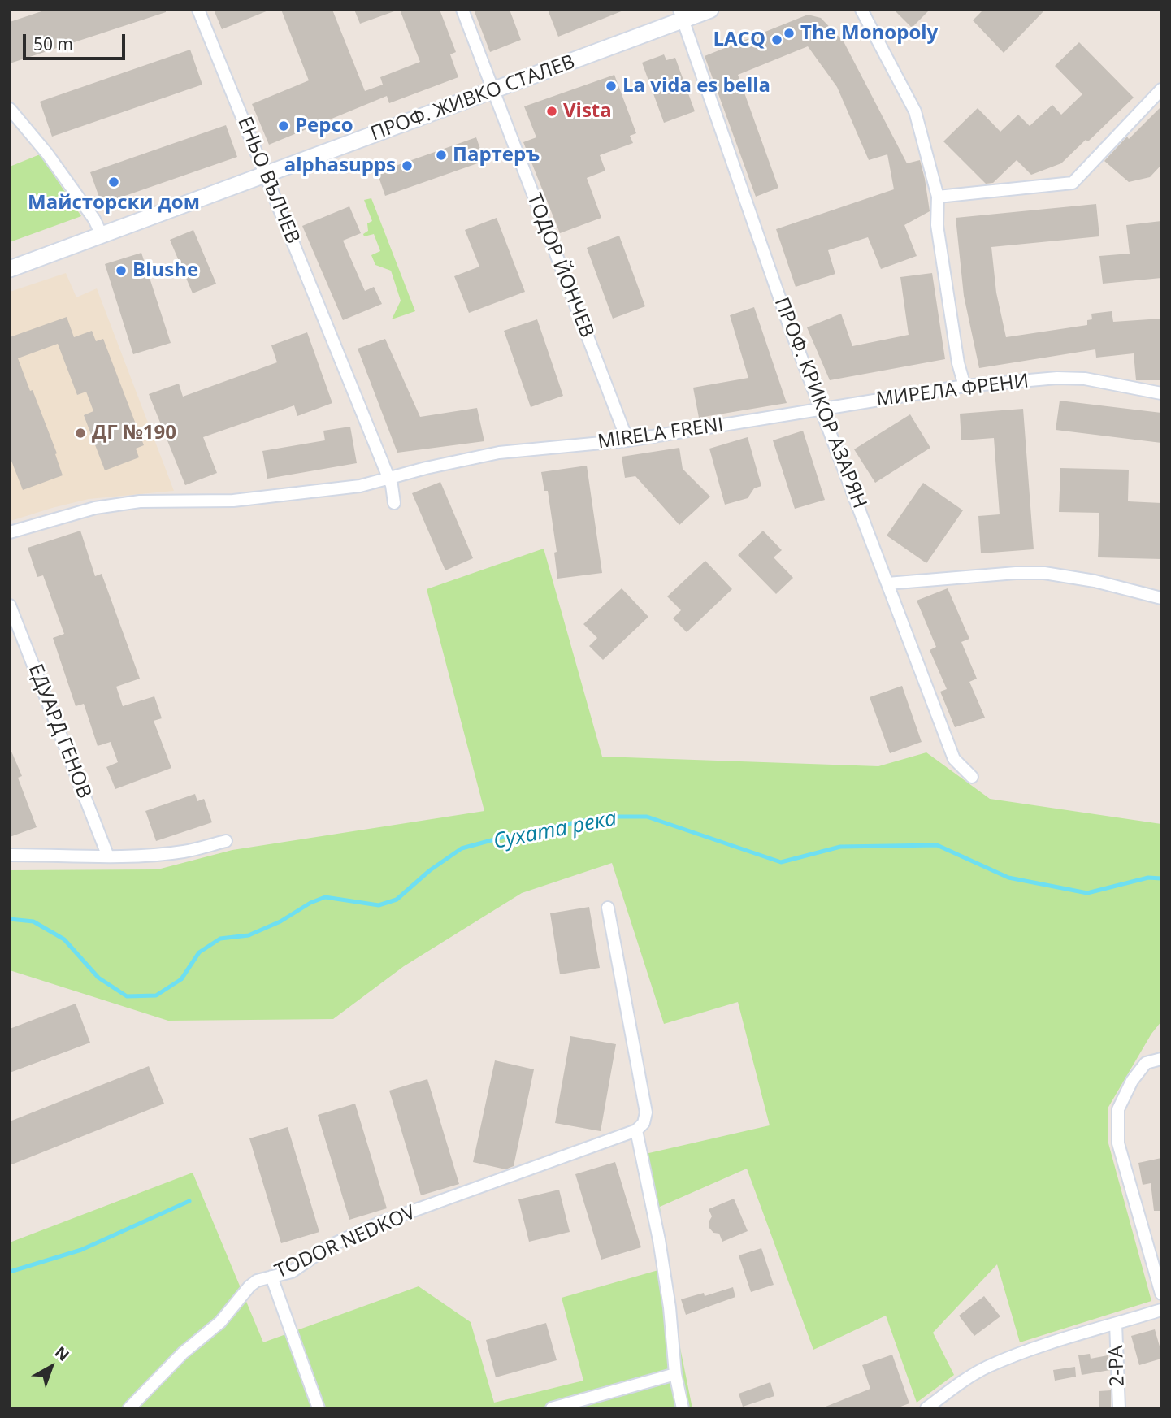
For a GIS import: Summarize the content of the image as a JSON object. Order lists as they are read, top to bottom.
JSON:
{
  "streets": {
    "street": [
      "ПРОФ. ЖИВКО СТАЛЕВ",
      "ЕНЬО ВЪЛЧЕВ",
      "ТОДОР ЙОНЧЕВ",
      "МИРЕЛА ФРЕНИ",
      "ПРОФ. КРИКОР АЗАРЯН",
      "MIRELA FRENI",
      "ЕДУАРД ГЕНОВ",
      "TODOR NEDKOV",
      "2-РА"
    ]
  },
  "crossings": [
    ["ПРОФ. ЖИВКО СТАЛЕВ", "ЕНЬО ВЪЛЧЕВ"],
    ["ПРОФ. ЖИВКО СТАЛЕВ", "ТОДОР ЙОНЧЕВ"],
    ["ПРОФ. ЖИВКО СТАЛЕВ", "ПРОФ. КРИКОР АЗАРЯН"],
    ["ЕНЬО ВЪЛЧЕВ", "MIRELA FRENI"],
    ["ТОДОР ЙОНЧЕВ", "MIRELA FRENI"],
    ["МИРЕЛА ФРЕНИ", "ПРОФ. КРИКОР АЗАРЯН"],
    ["МИРЕЛА ФРЕНИ", "MIRELA FRENI"],
    ["ПРОФ. КРИКОР АЗАРЯН", "MIRELA FRENI"]
  ],
  "water": ["Сухата река"],
  "places": [
    "The Monopoly",
    "LACQ",
    "La vida es bella",
    "Vista",
    "Pepco",
    "Партеръ",
    "alphasupps",
    "Майсторски дом",
    "Blushe",
    "ДГ №190"
  ],
  "scale_bar": "50 m",
  "north": "top right"
}
